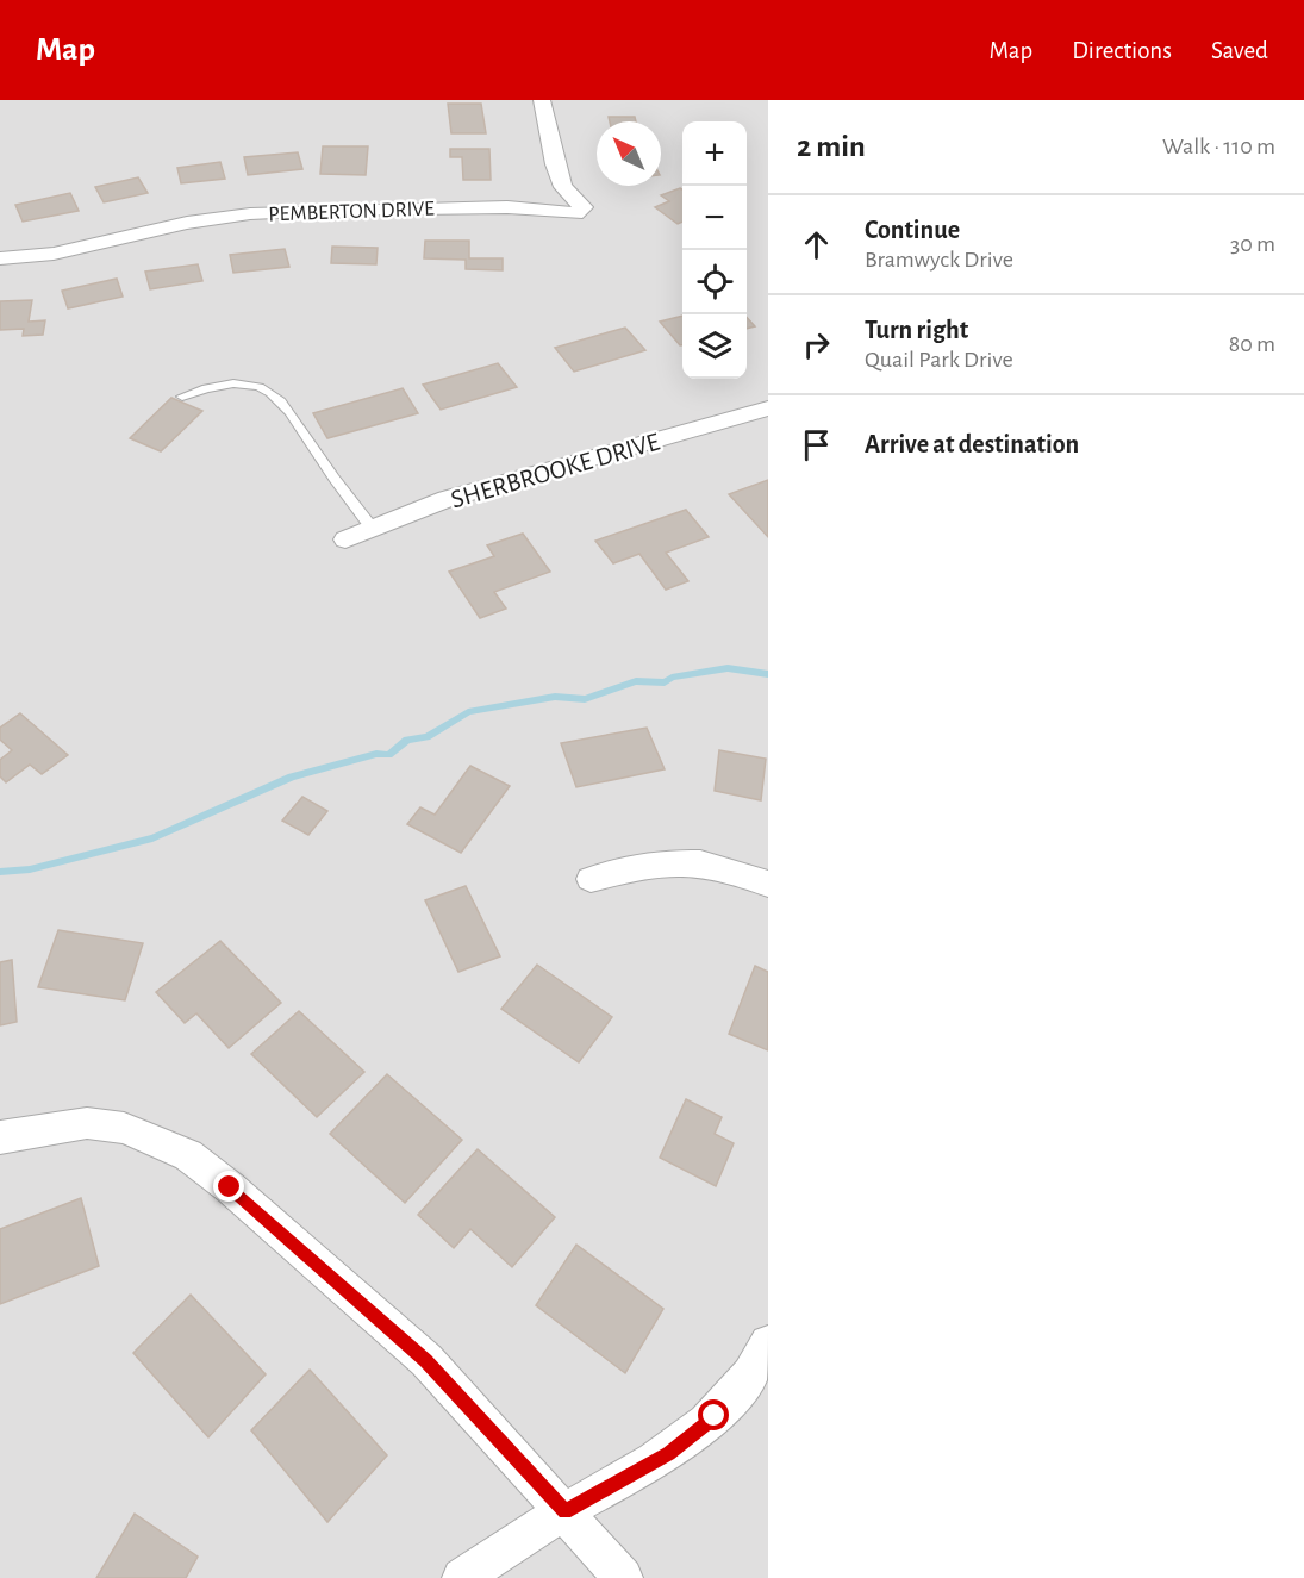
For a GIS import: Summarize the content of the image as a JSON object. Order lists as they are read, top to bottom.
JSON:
{
  "streets": {
    "street": ["PEMBERTON DRIVE", "SHERBROOKE DRIVE"]
  },
  "north": "top left",
  "page": {
    "header": "Map",
    "nav": ["Map", "Directions", "Saved"],
    "heading": ["2 min", "Walk · 110 m"],
    "map_buttons": ["+", "−"],
    "list": [
      ["Continue", "Bramwyck Drive", "30 m"],
      ["Turn right", "Quail Park Drive", "80 m"],
      "Arrive at destination"
    ]
  }
}
